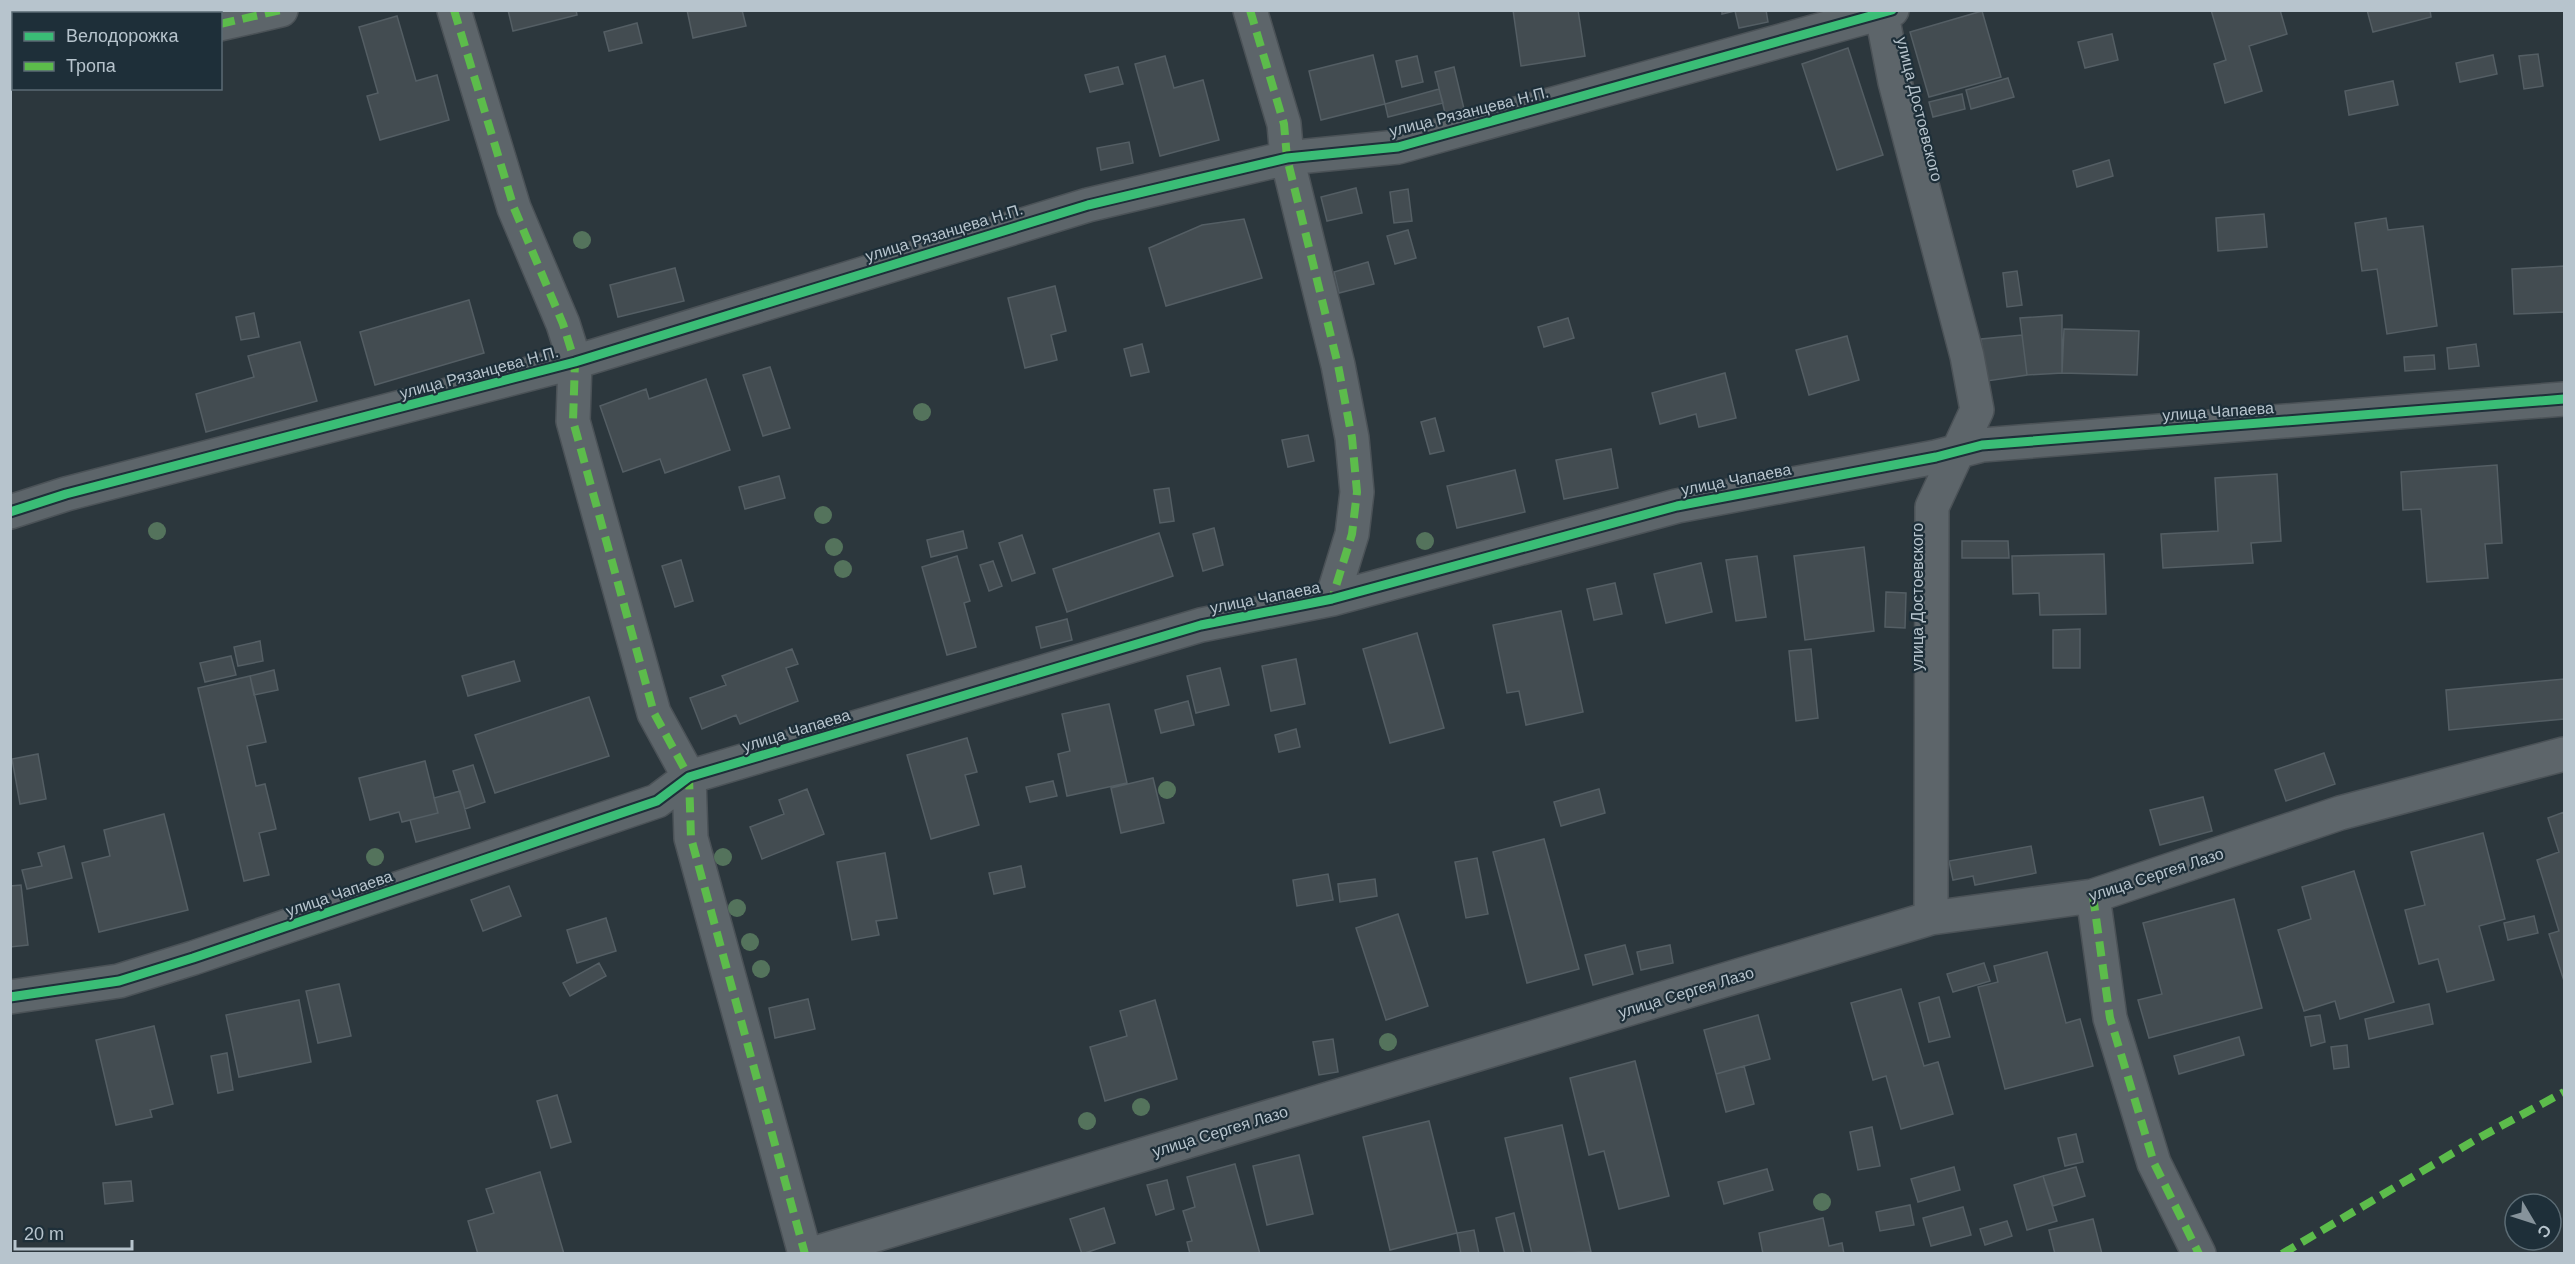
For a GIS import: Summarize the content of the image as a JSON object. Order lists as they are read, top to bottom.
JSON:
{
  "streets": {
    "street": [
      "улица Достоевского",
      "улица Рязанцева Н.П.",
      "улица Чапаева",
      "улица Сергея Лазо"
    ]
  },
  "crossings": [
    ["улица Достоевского", "улица Рязанцева Н.П."],
    ["улица Достоевского", "улица Чапаева"],
    ["улица Достоевского", "улица Сергея Лазо"]
  ],
  "legend": ["Велодорожка", "Тропа"],
  "scale_bar": "20 m",
  "north": "bottom right"
}
